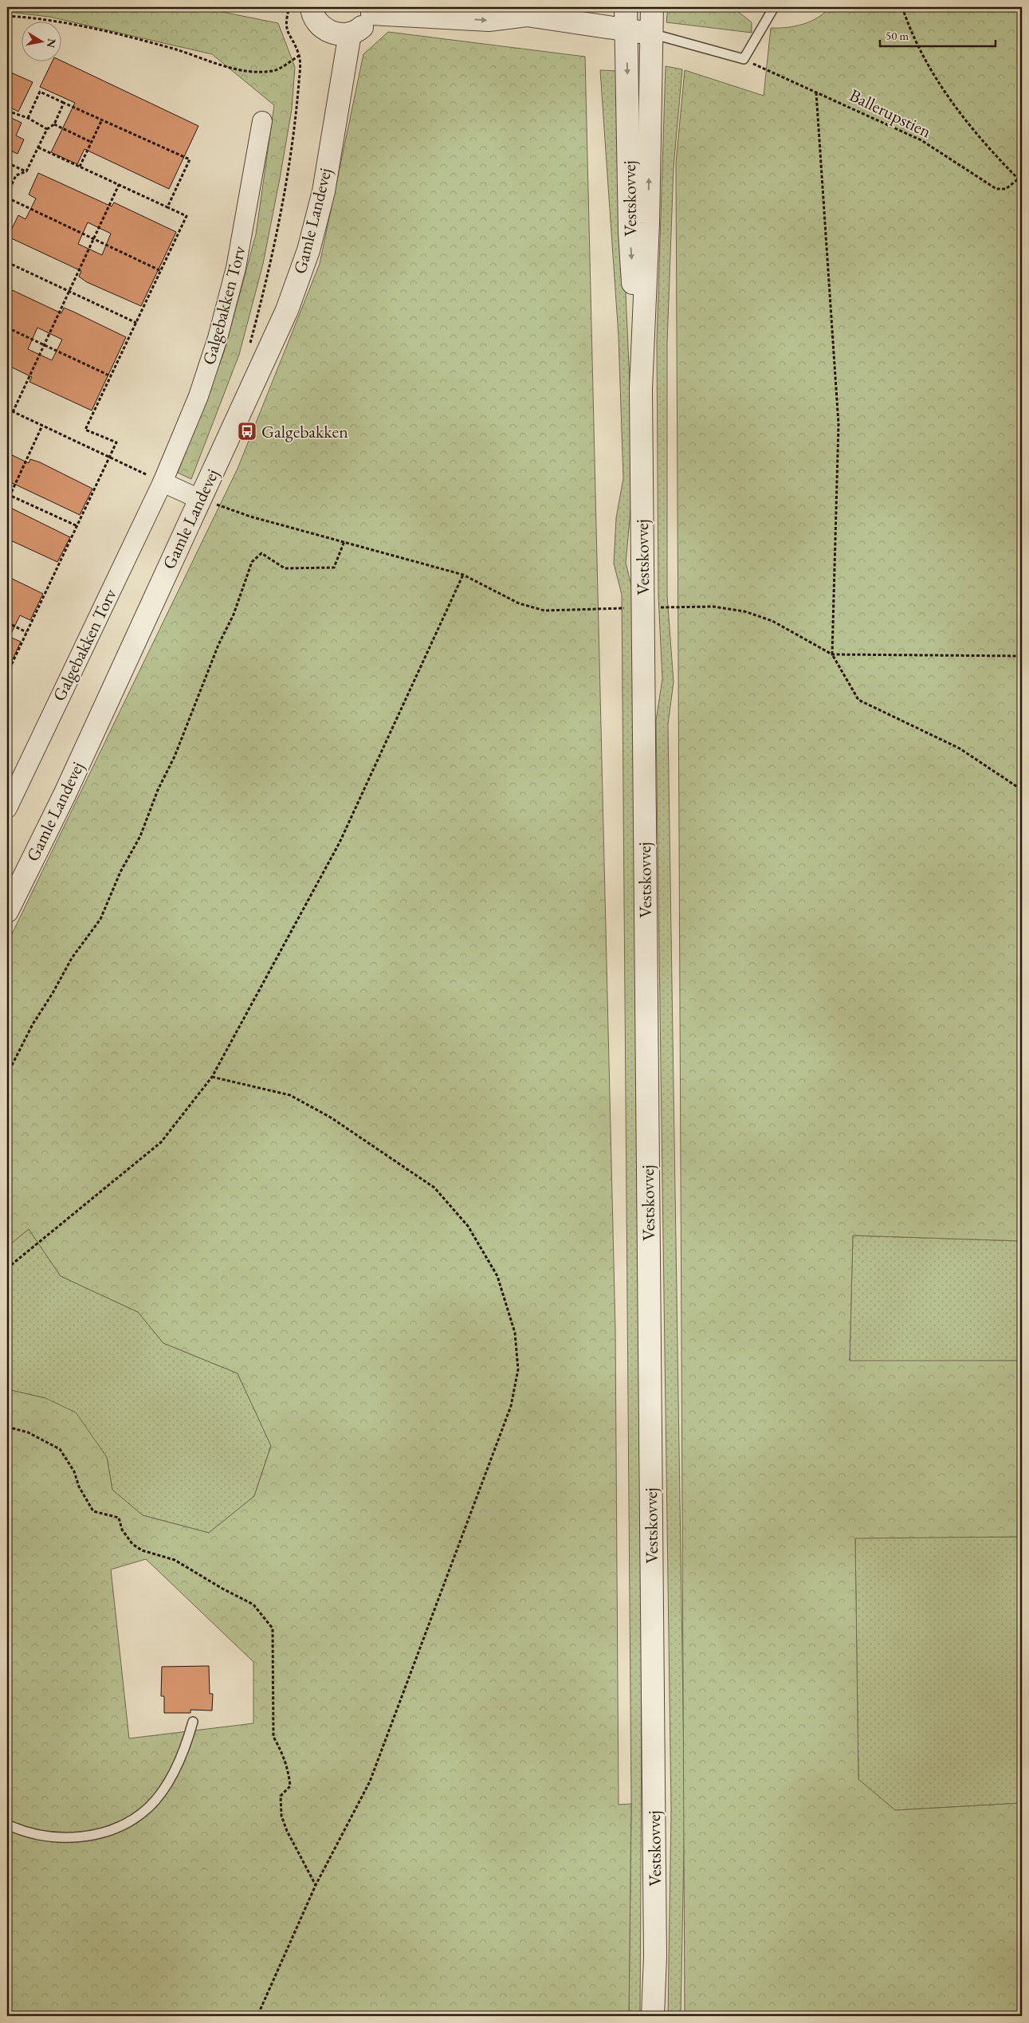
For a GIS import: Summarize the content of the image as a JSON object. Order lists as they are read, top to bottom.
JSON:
{
  "streets": {
    "street": ["Vestskovvej", "Gamle Landevej", "Galgebakken Torv"],
    "path": ["Ballerupstien"]
  },
  "places": {
    "bus stop": ["Galgebakken"]
  },
  "scale_bar": "50 m",
  "north": "right"
}
